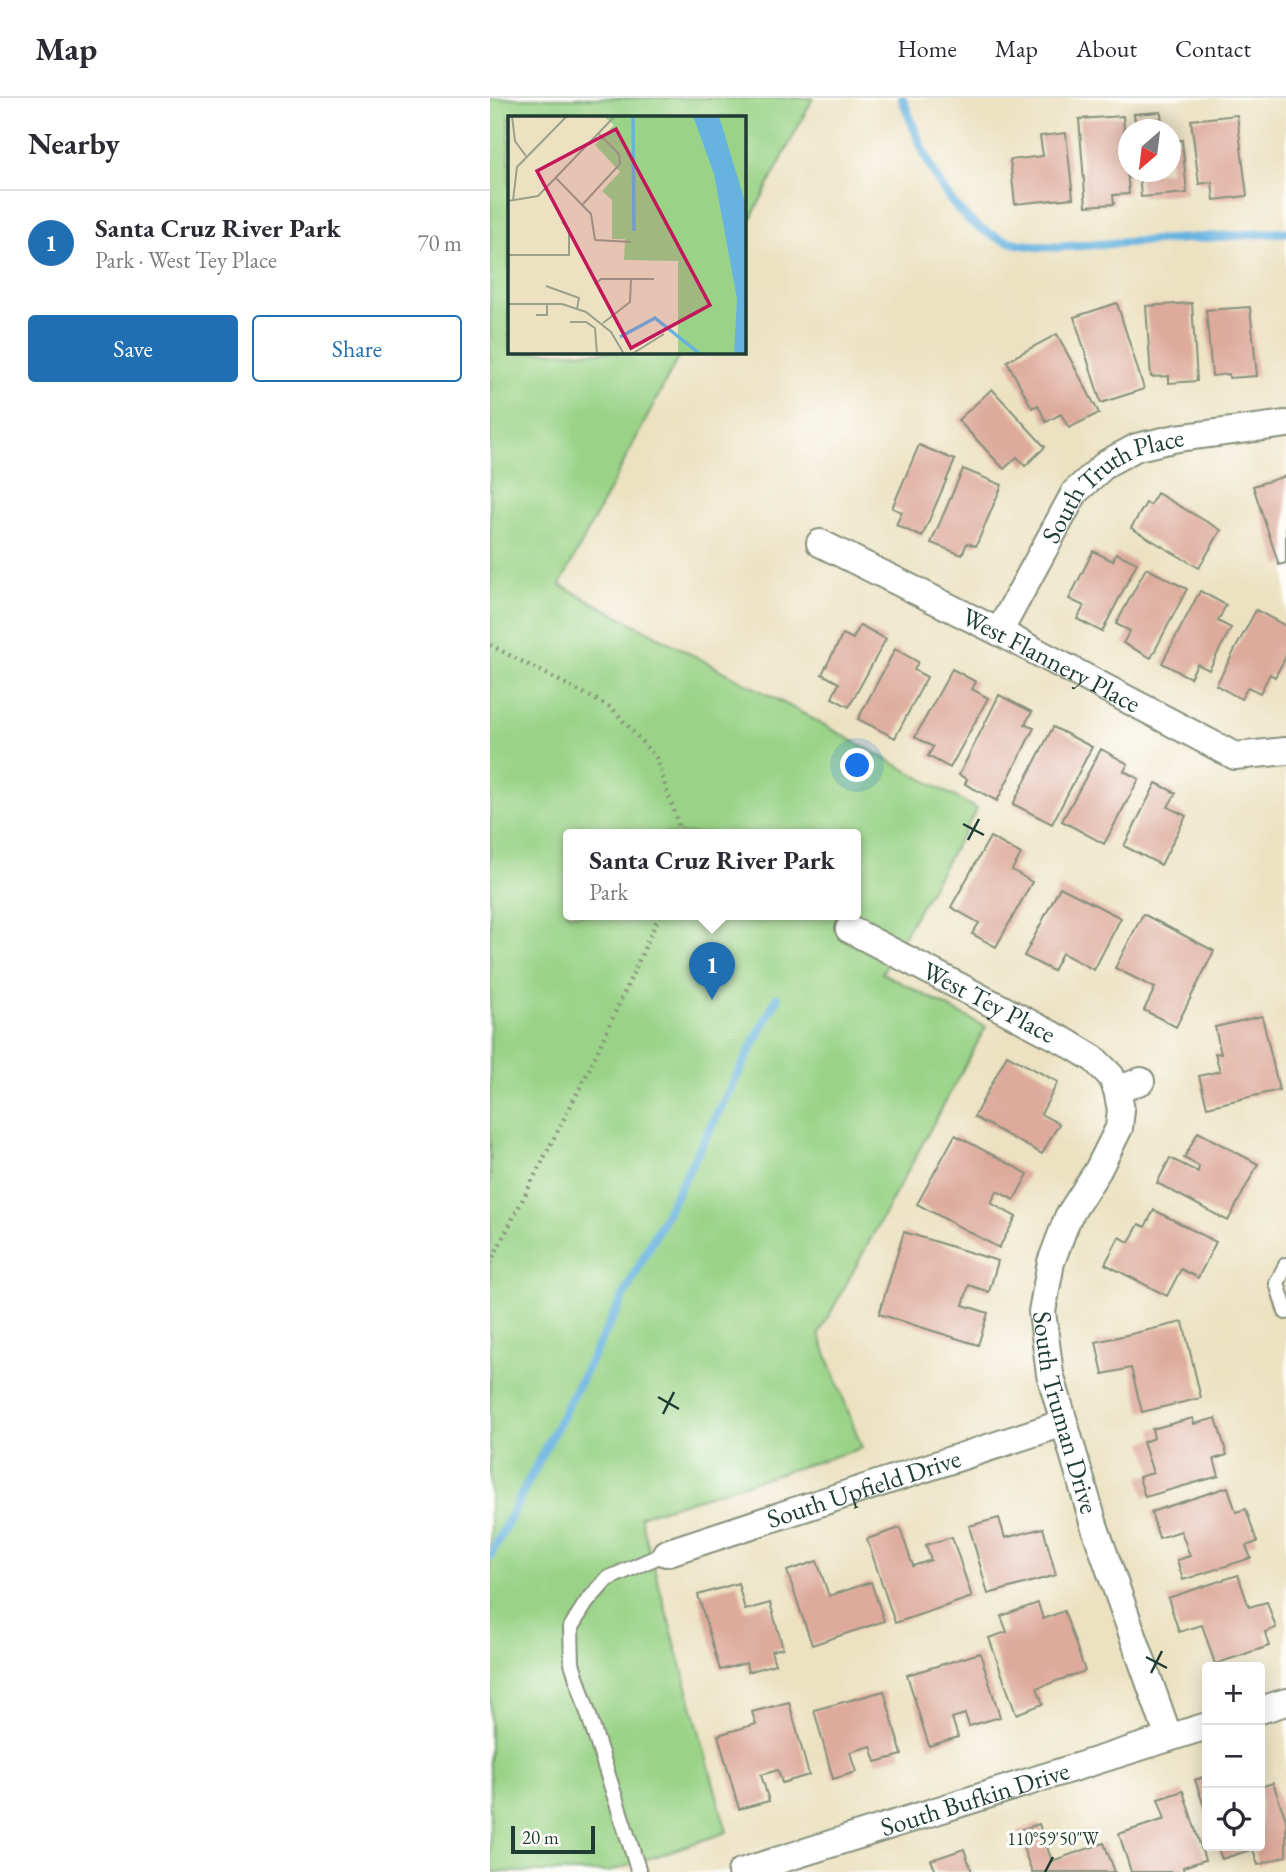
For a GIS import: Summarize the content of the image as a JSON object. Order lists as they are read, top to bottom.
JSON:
{
  "streets": {
    "street": [
      "South Truth Place",
      "West Flannery Place",
      "West Tey Place",
      "South Truman Drive",
      "South Upfield Drive",
      "South Bufkin Drive"
    ]
  },
  "crossings": [
    ["South Truth Place", "West Flannery Place"],
    ["West Tey Place", "South Truman Drive"],
    ["South Truman Drive", "South Upfield Drive"],
    ["South Truman Drive", "South Bufkin Drive"]
  ],
  "scale_bar": "20 m",
  "north": "bottom left",
  "page": {
    "header": "Map",
    "nav": [
      "Home",
      "Map",
      "About",
      "Contact"
    ],
    "heading": "Nearby",
    "list": [
      {
        "mark": "1",
        "name": "Santa Cruz River Park",
        "note": "Park · West Tey Place",
        "value": "70 m"
      }
    ],
    "buttons": ["Save", "Share"],
    "popup": ["Santa Cruz River Park", "Park"],
    "pins": "1",
    "map_buttons": ["+", "−"],
    "scale": "20 m"
  },
  "coordinates": ["110°59'50\"W"]
}
